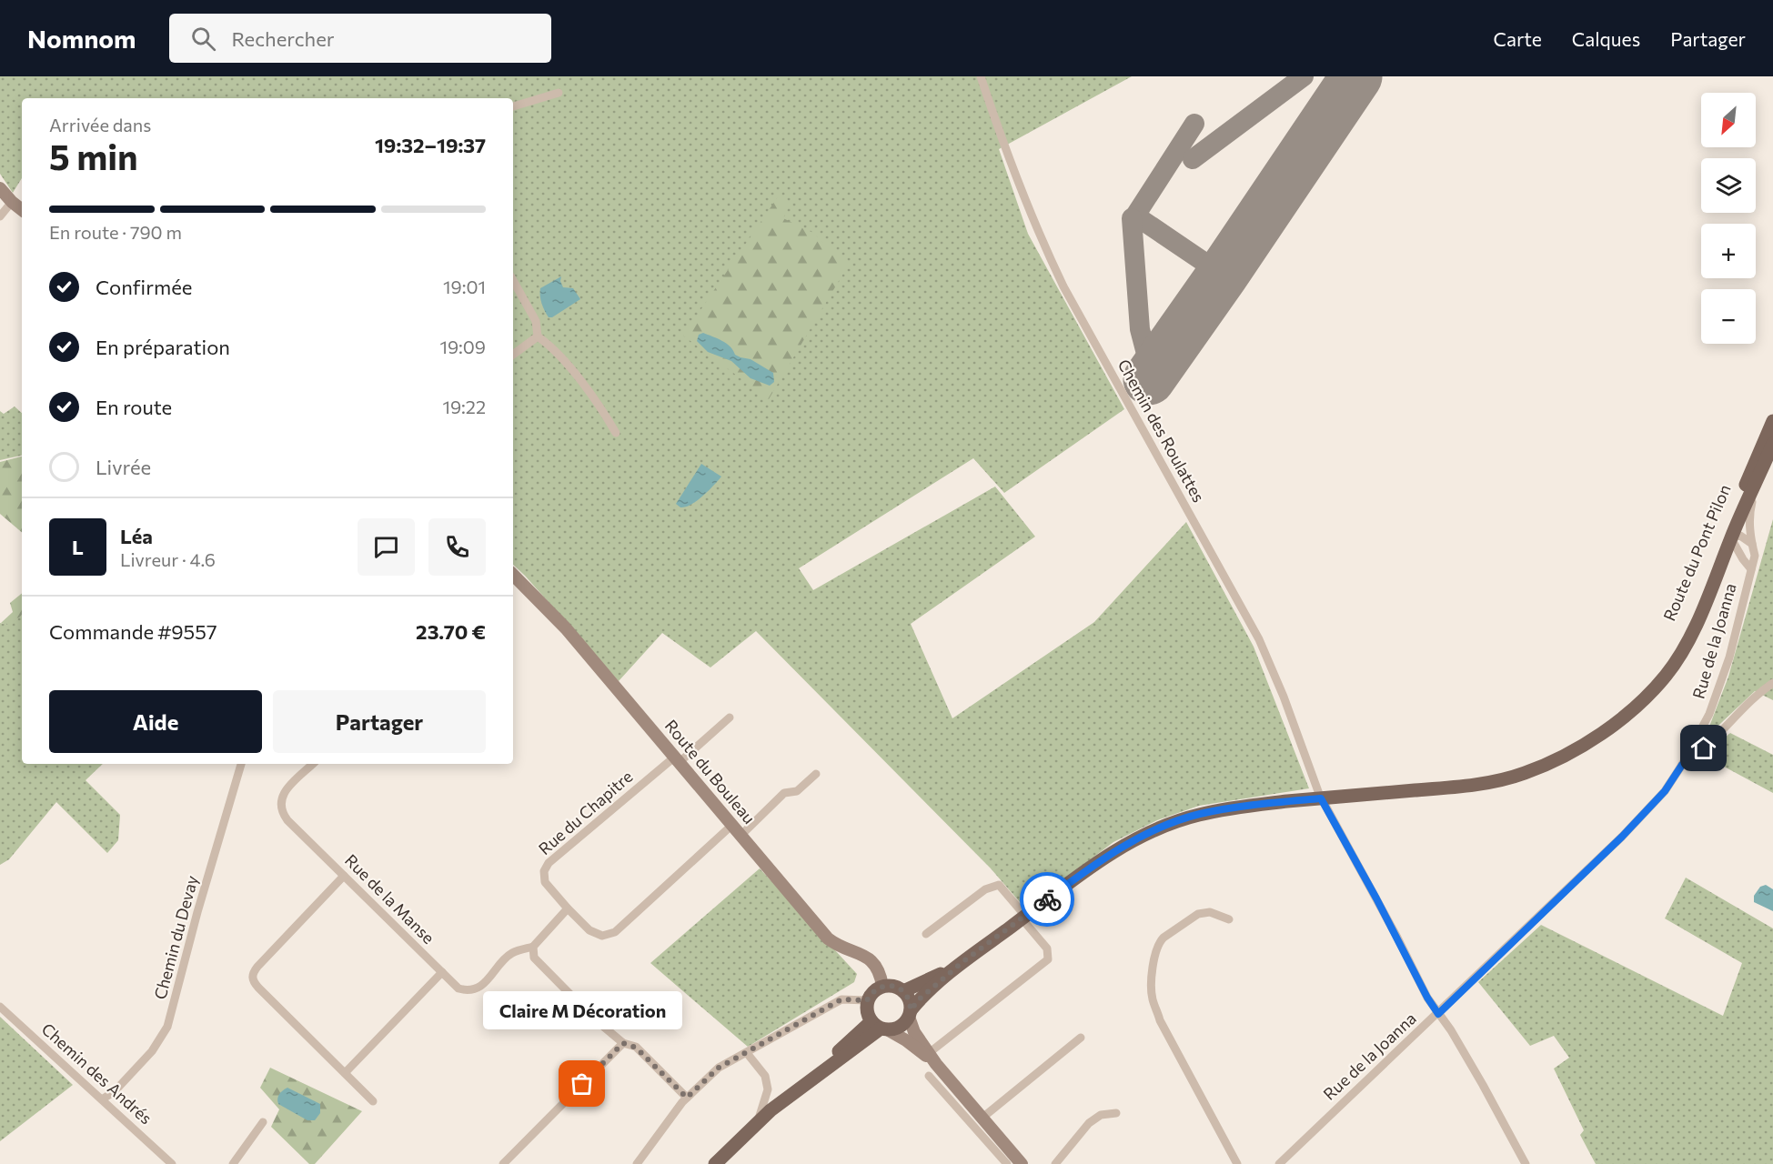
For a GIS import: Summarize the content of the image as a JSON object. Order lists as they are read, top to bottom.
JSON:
{
  "streets": {
    "main road": ["Route du Pont Pilon", "Route du Bouleau"],
    "street": [
      "Chemin des Roulattes",
      "Rue de la Joanna",
      "Rue du Chapitre",
      "Rue de la Manse",
      "Chemin du Devay",
      "Chemin des Andrés"
    ]
  },
  "crossings": [
    ["Chemin des Roulattes", "Rue de la Joanna"],
    ["Route du Pont Pilon", "Rue de la Joanna"],
    ["Route du Bouleau", "Rue du Chapitre"],
    ["Chemin du Devay", "Chemin des Andrés"]
  ],
  "places": ["Claire M Décoration"],
  "north": "bottom left",
  "page": {
    "header": "Nomnom",
    "search": "Rechercher",
    "nav": ["Carte", "Calques", "Partager"],
    "map_buttons": ["+", "−"],
    "heading": ["5 min", "Arrivée dans", "19:32–19:37"],
    "panel": [
      "Léa",
      "Livreur · 4.6",
      "Commande #9557",
      "23.70 €"
    ],
    "bar": "En route · 790 m",
    "list": [
      ["Confirmée", "19:01"],
      ["En préparation", "19:09"],
      ["En route", "19:22"],
      "Livrée"
    ],
    "round": "L",
    "buttons": ["Aide", "Partager"],
    "bubble": "Claire M Décoration"
  }
}
